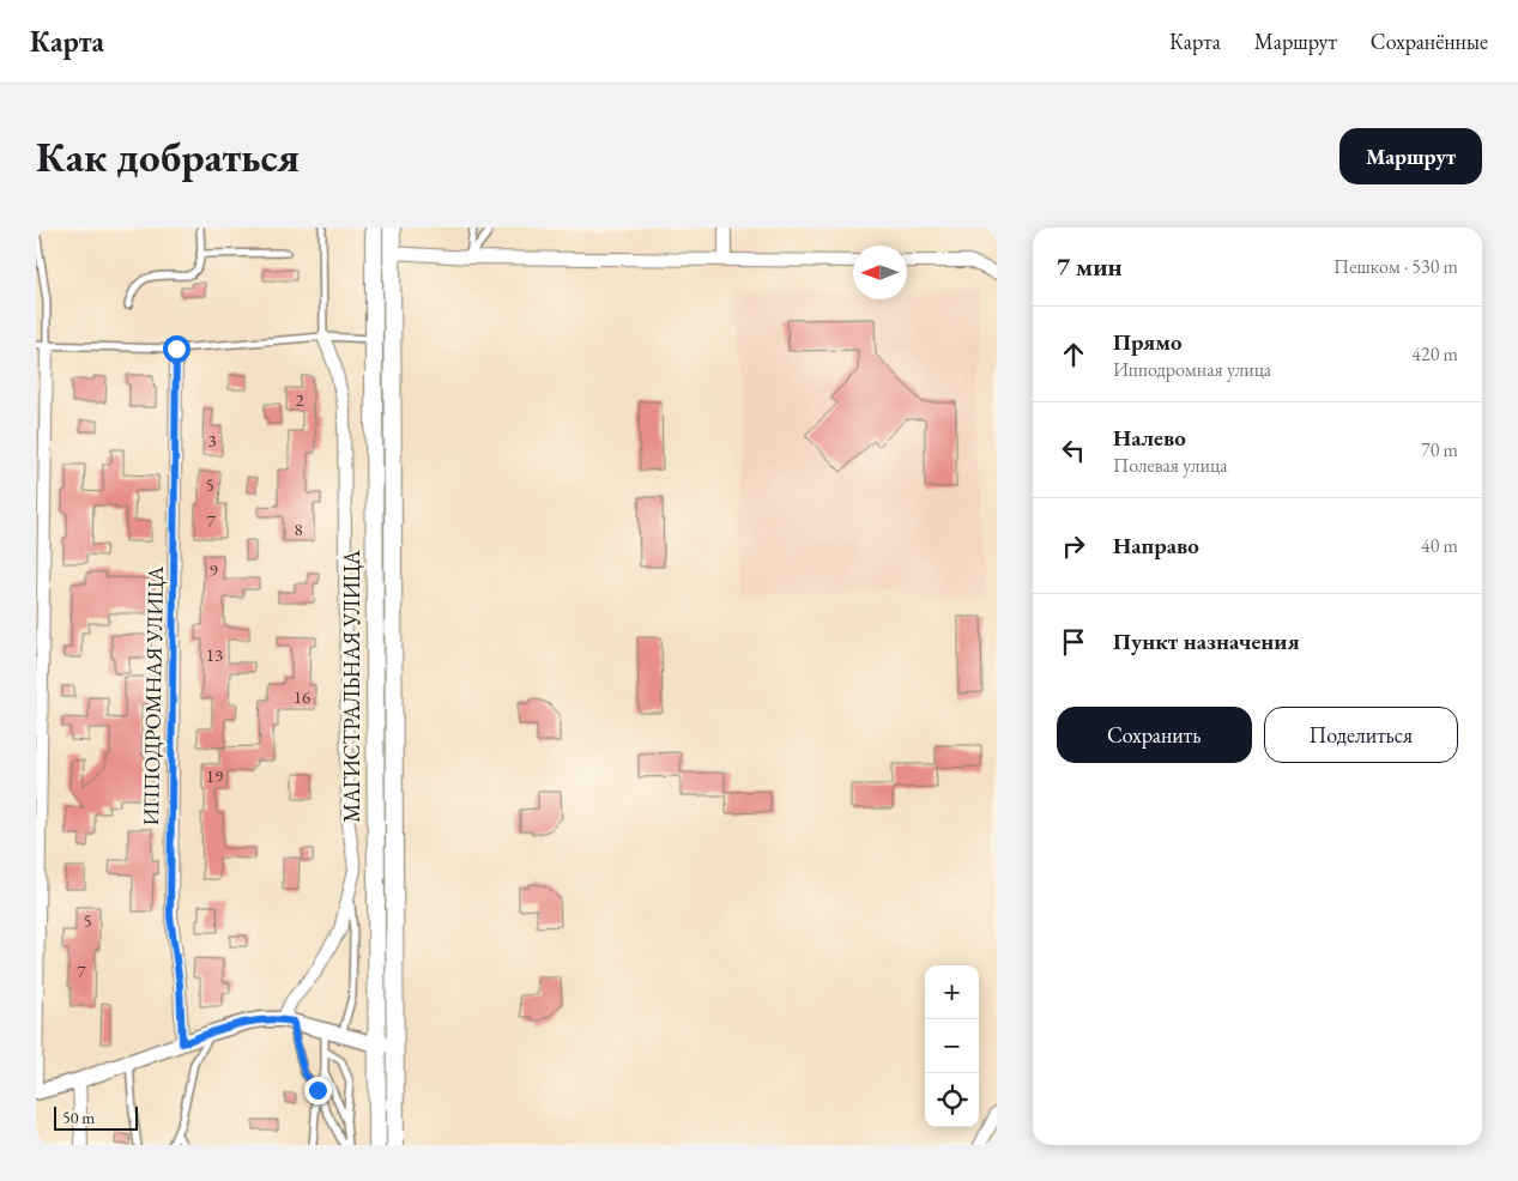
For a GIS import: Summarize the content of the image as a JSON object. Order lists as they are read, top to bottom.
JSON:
{
  "streets": {
    "main road": ["МАГИСТРАЛЬНАЯ УЛИЦА"],
    "street": ["ИППОДРОМНАЯ УЛИЦА"]
  },
  "house_numbers": [
    "2",
    "3",
    "5",
    "7",
    "8",
    "9",
    "13",
    "16",
    "19",
    "5",
    "7"
  ],
  "scale_bar": "50 m",
  "north": "left",
  "page": {
    "header": "Карта",
    "nav": ["Карта", "Маршрут", "Сохранённые"],
    "buttons": [
      "Маршрут",
      ["Сохранить", "Поделиться"]
    ],
    "title": "Как добраться",
    "heading": ["7 мин", "Пешком · 530 m"],
    "list": [
      ["Прямо", "Ипподромная улица", "420 m"],
      ["Налево", "Полевая улица", "70 m"],
      ["Направо", "40 m"],
      "Пункт назначения"
    ],
    "map_buttons": ["+", "−"],
    "scale": "50 m"
  }
}
